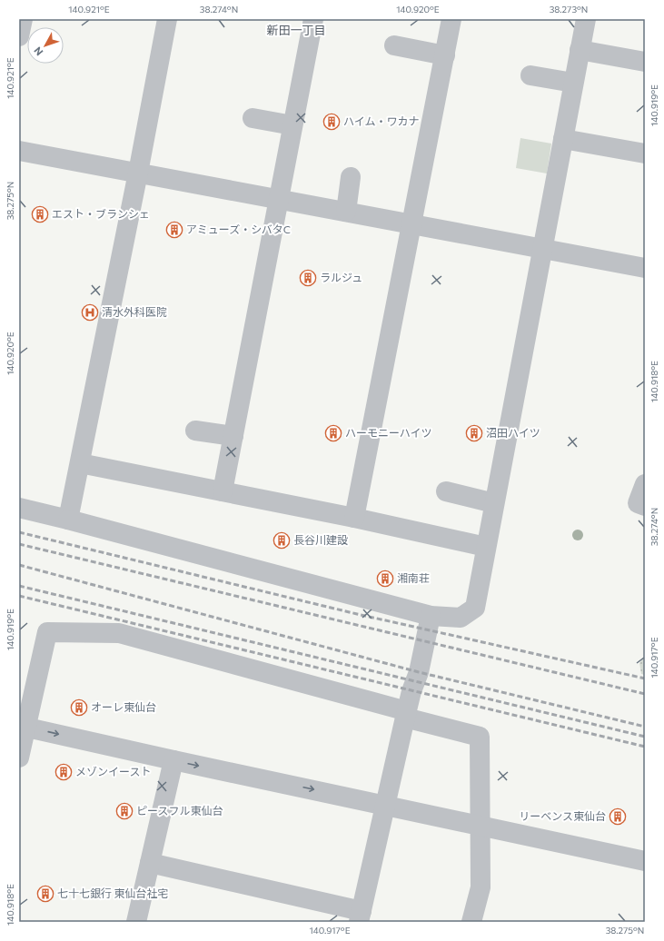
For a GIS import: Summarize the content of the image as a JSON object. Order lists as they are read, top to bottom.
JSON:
{
  "districts": ["新田一丁目"],
  "places": {
    "building": [
      "ハイム・ワカナ",
      "エスト・ブランシェ",
      "アミューズ・シバタC",
      "ラルジュ",
      "ハーモニーハイツ",
      "沼田ハイツ",
      "長谷川建設",
      "湘南荘",
      "オーレ東仙台",
      "メゾンイースト",
      "ピースフル東仙台",
      "リーベンス東仙台",
      "七十七銀行 東仙台社宅"
    ],
    "hospital": ["清水外科医院"]
  },
  "north": "bottom left",
  "coordinates": [
    "140.921°E",
    "38.274°N",
    "140.920°E",
    "38.273°N",
    "140.919°E",
    "38.275°N",
    "140.918°E",
    "140.917°E"
  ]
}
